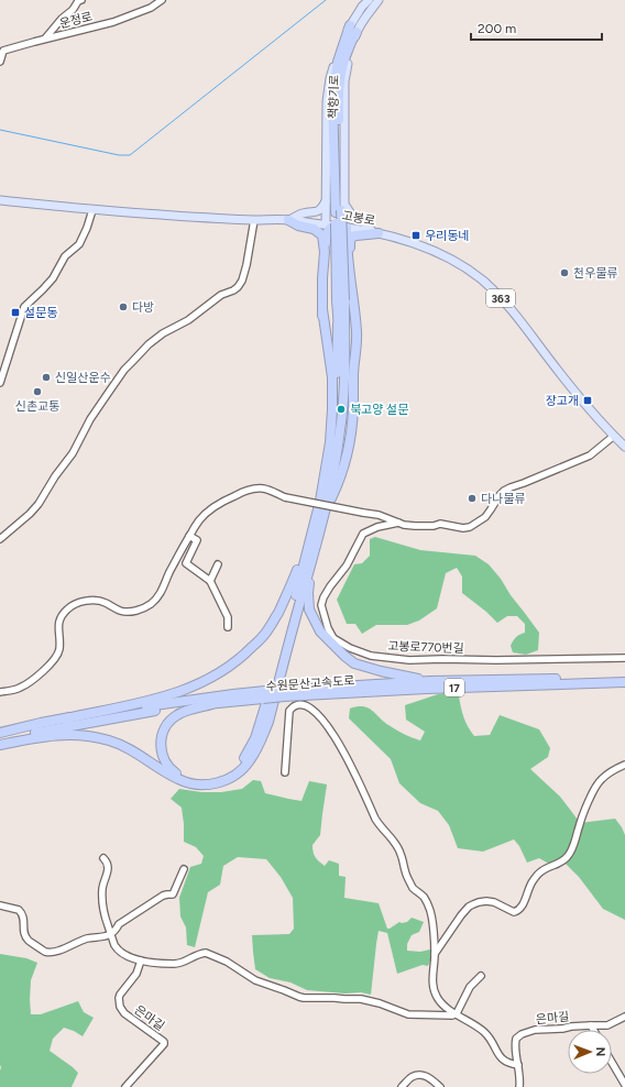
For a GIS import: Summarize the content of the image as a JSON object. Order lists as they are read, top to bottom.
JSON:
{
  "streets": {
    "highway": ["수원문산고속도로", "17"],
    "main road": ["책향기로", "고봉로", "363"],
    "street": ["운정로", "고봉로770번길", "은마길"]
  },
  "crossings": [
    ["책향기로", "고봉로"]
  ],
  "places": {
    "transit": ["우리동네", "설문동", "장고개"],
    "other": [
      "천우물류",
      "다방",
      "신일산운수",
      "신촌교통",
      "북고양 설문",
      "다나물류"
    ]
  },
  "scale_bar": "200 m",
  "north": "right"
}
